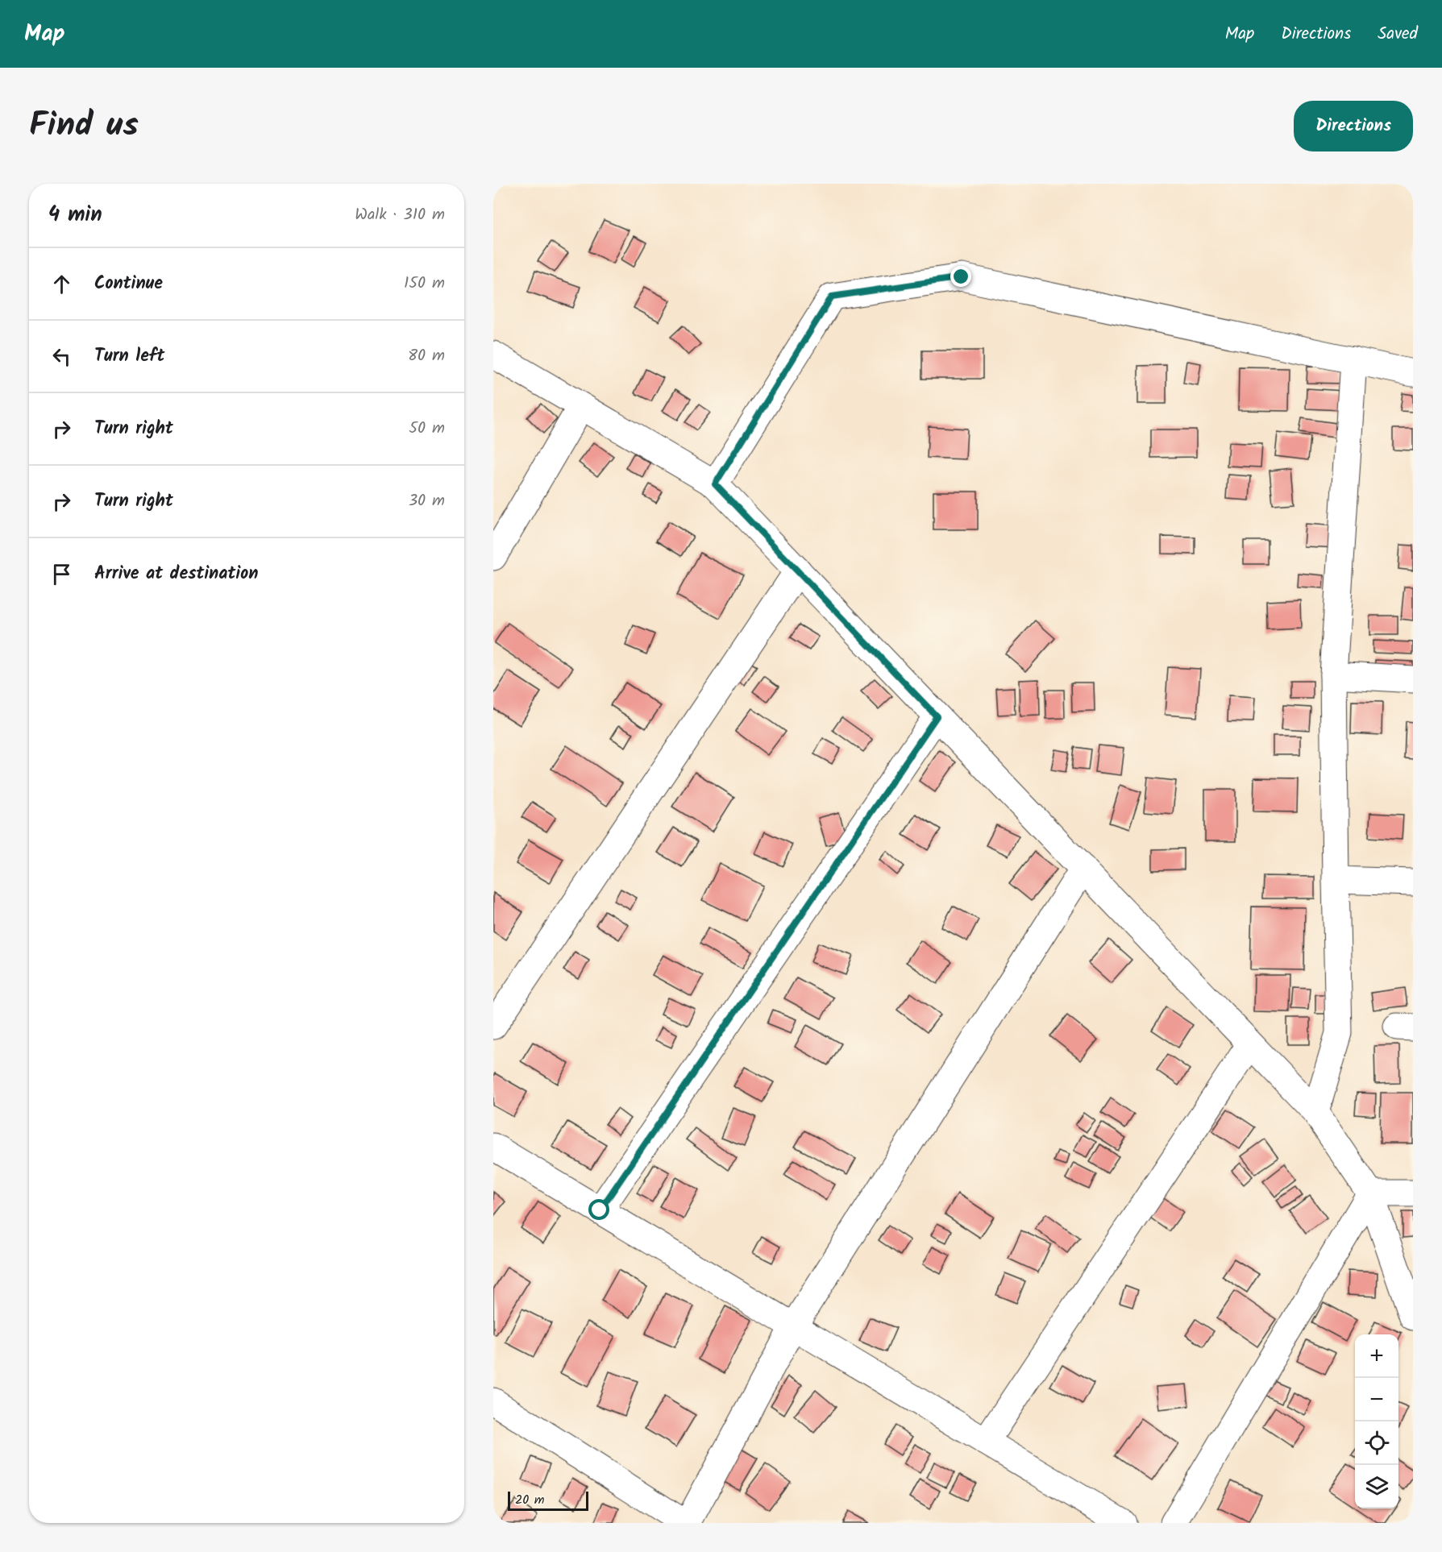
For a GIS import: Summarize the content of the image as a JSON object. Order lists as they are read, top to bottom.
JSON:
{
  "scale_bar": "20 m",
  "page": {
    "header": "Map",
    "nav": ["Map", "Directions", "Saved"],
    "title": "Find us",
    "buttons": "Directions",
    "heading": ["4 min", "Walk · 310 m"],
    "list": [
      ["Continue", "150 m"],
      ["Turn left", "80 m"],
      ["Turn right", "50 m"],
      ["Turn right", "30 m"],
      "Arrive at destination"
    ],
    "map_buttons": ["+", "−"],
    "scale": "20 m"
  }
}
